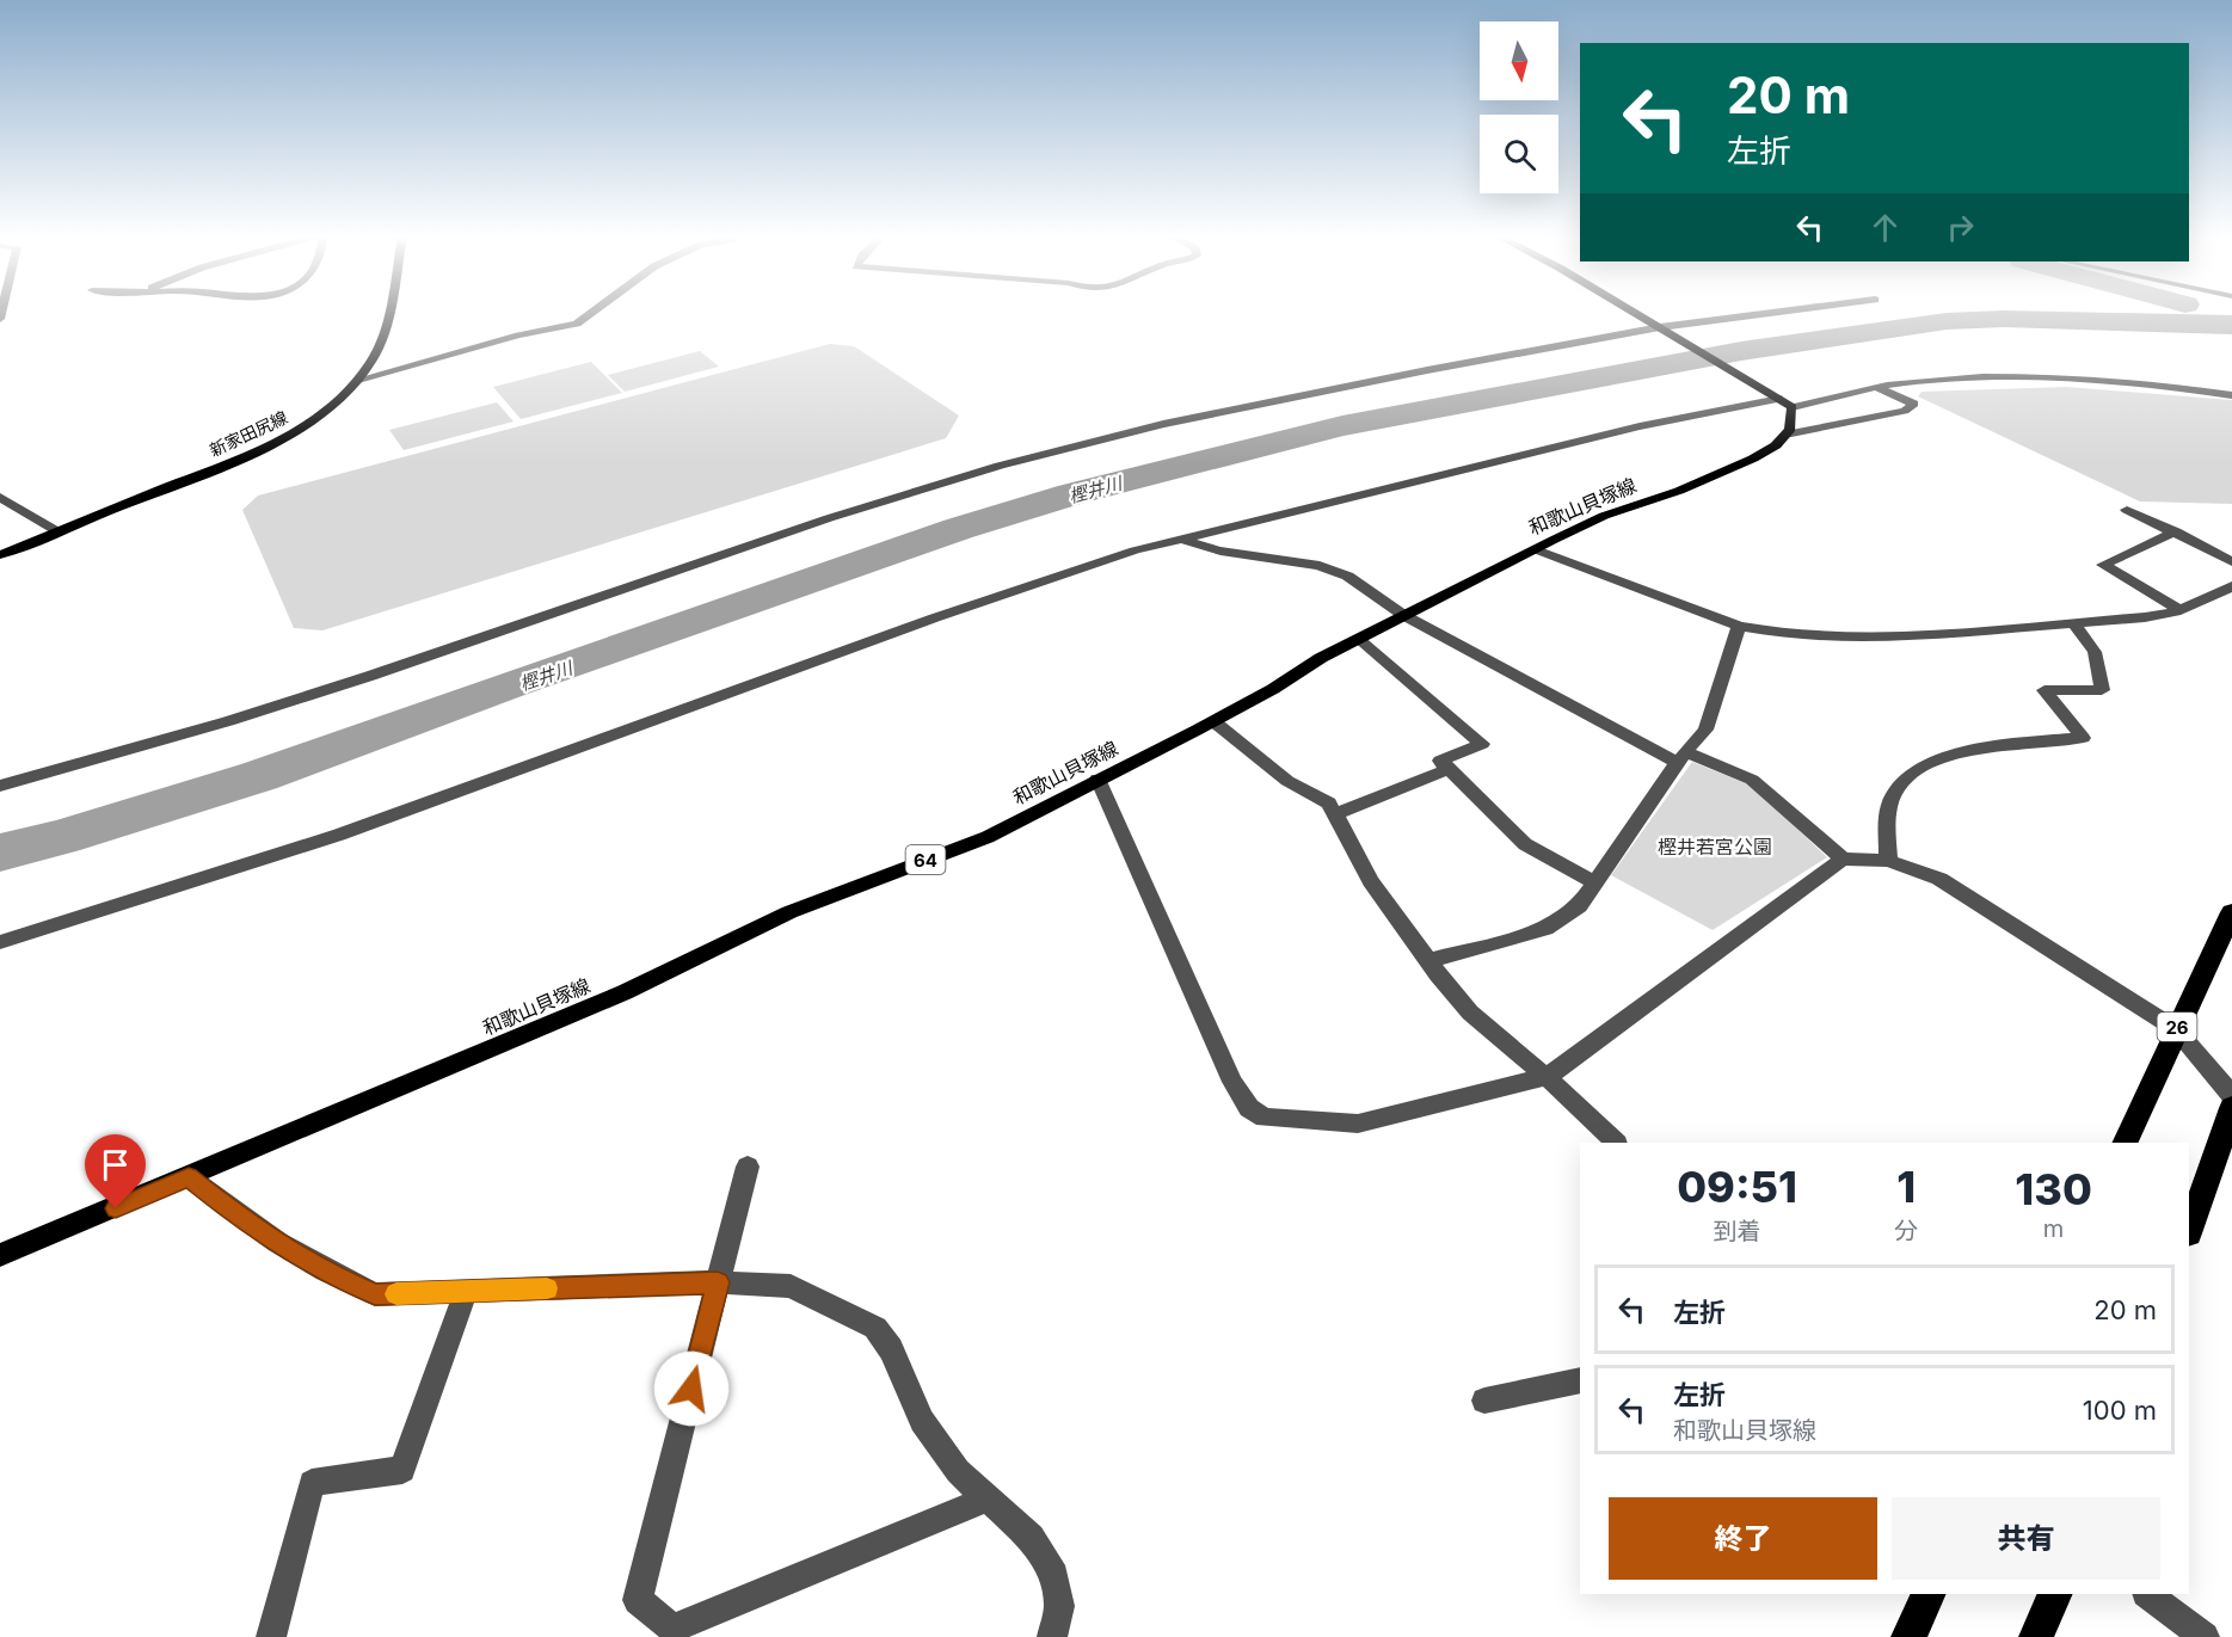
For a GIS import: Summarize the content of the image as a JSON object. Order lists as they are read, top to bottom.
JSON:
{
  "streets": {
    "highway": ["26"],
    "main road": ["新家田尻線", "和歌山貝塚線", "64"]
  },
  "water": ["樫井川"],
  "parks": ["樫井若宮公園"],
  "north": "bottom",
  "page": {
    "turn": ["20 m", "左折"],
    "eta": [
      "09:51",
      "到着",
      "1",
      "分",
      "130",
      "m"
    ],
    "list": [
      {
        "name": "左折",
        "value": "20 m"
      },
      {
        "name": "左折",
        "note": "和歌山貝塚線",
        "value": "100 m"
      }
    ],
    "buttons": ["終了", "共有"]
  }
}
